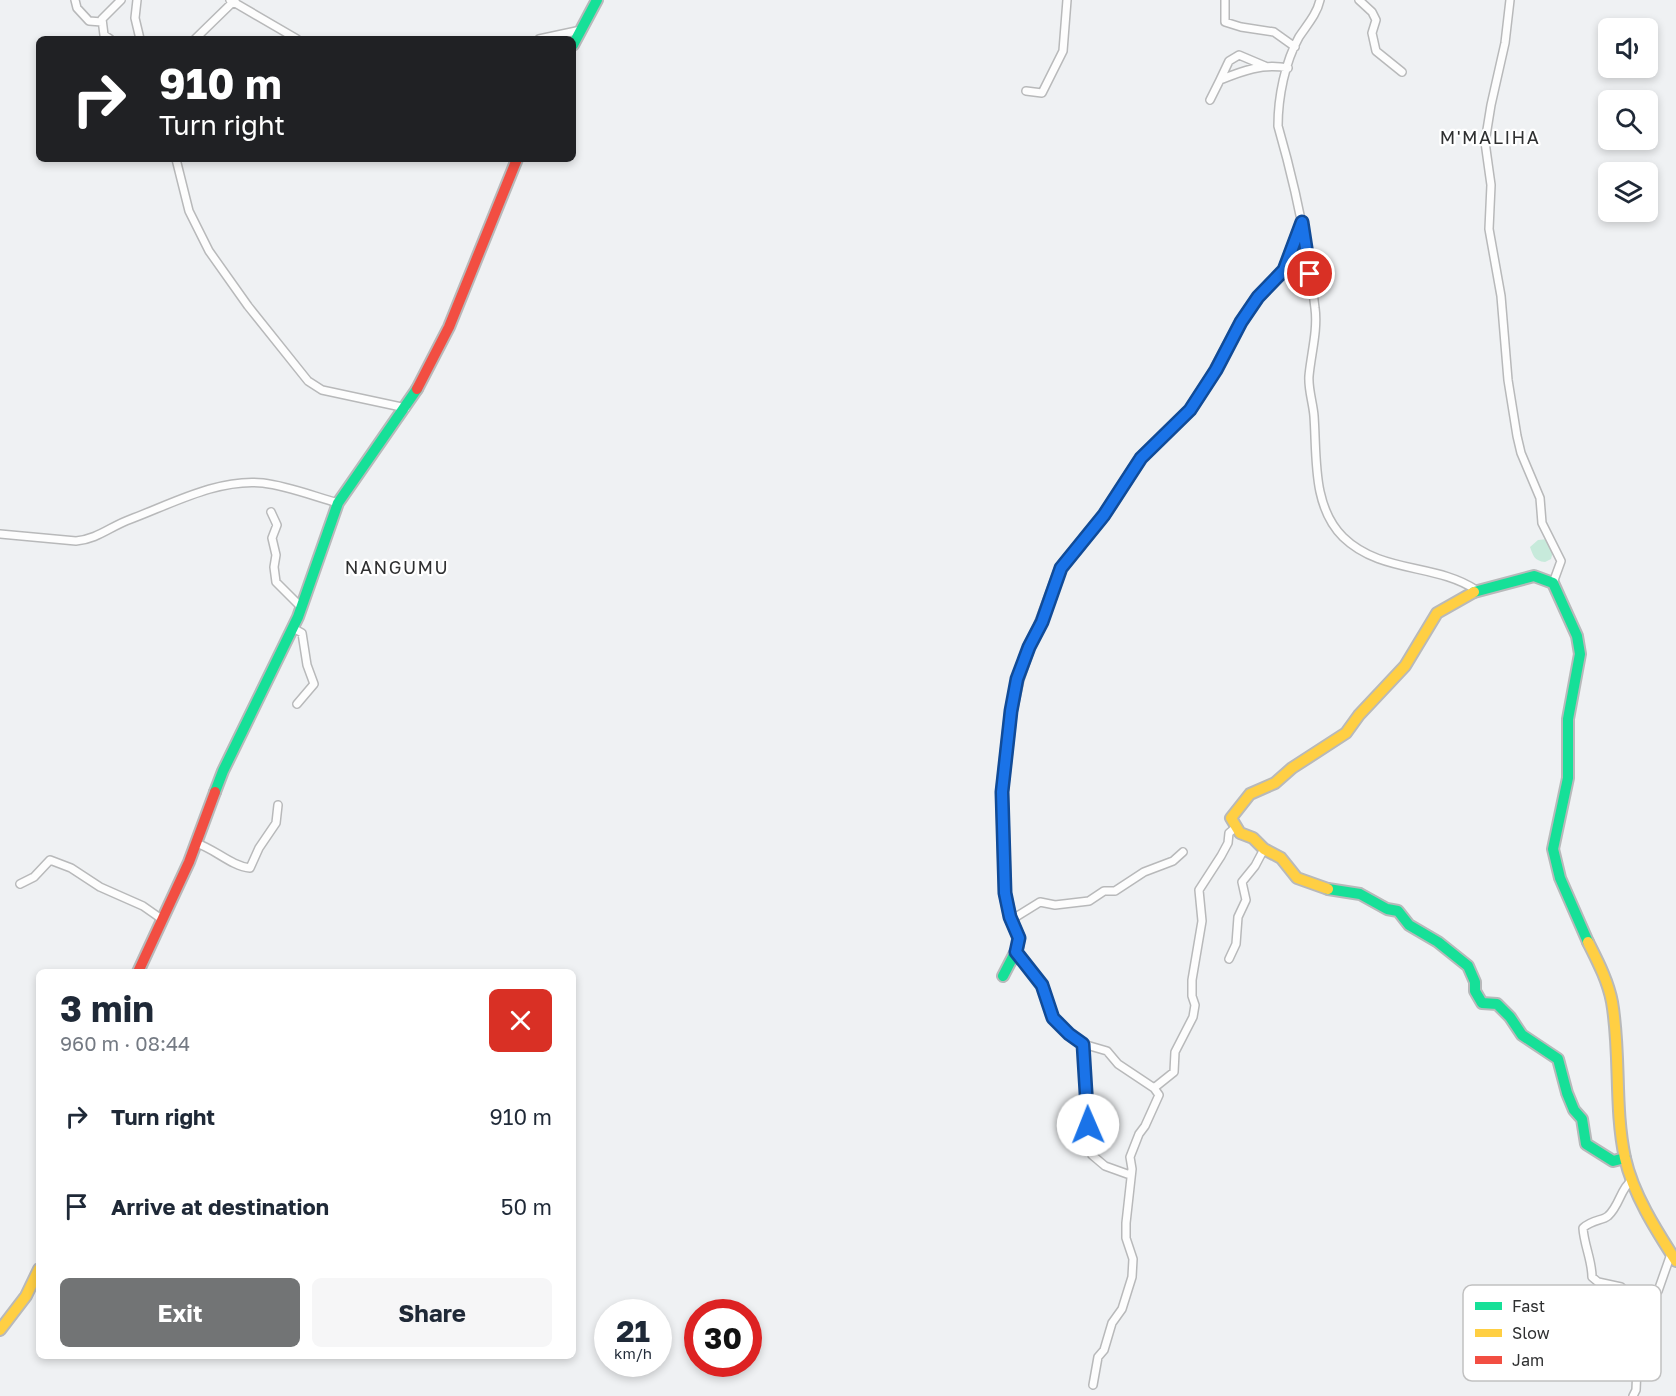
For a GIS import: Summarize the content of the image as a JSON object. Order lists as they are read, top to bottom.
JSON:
{
  "districts": ["M'MALIHA", "NANGUMU"],
  "legend": ["Fast", "Slow", "Jam"],
  "page": {
    "turn": ["910 m", "Turn right"],
    "heading": ["3 min", "960 m · 08:44"],
    "list": [
      {
        "name": "Turn right",
        "value": "910 m"
      },
      {
        "name": "Arrive at destination",
        "value": "50 m"
      }
    ],
    "buttons": ["Exit", "Share"],
    "speed": "21 km/h",
    "limit": "30"
  }
}
